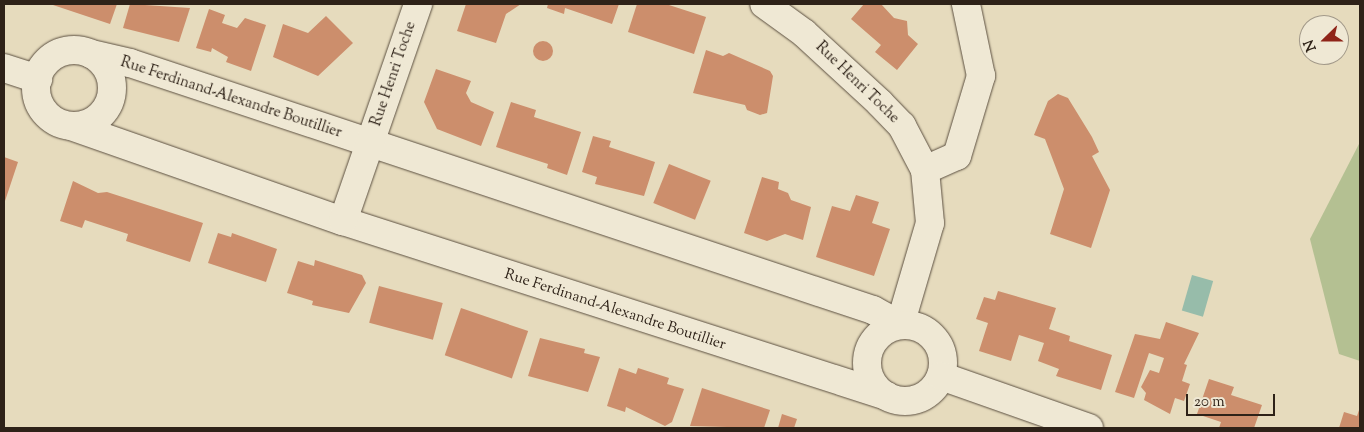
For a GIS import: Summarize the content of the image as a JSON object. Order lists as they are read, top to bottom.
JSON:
{
  "streets": {
    "street": ["Rue Henri Toche", "Rue Ferdinand-Alexandre Boutillier"]
  },
  "crossings": [
    ["Rue Henri Toche", "Rue Ferdinand-Alexandre Boutillier"]
  ],
  "scale_bar": "20 m",
  "north": "left"
}
